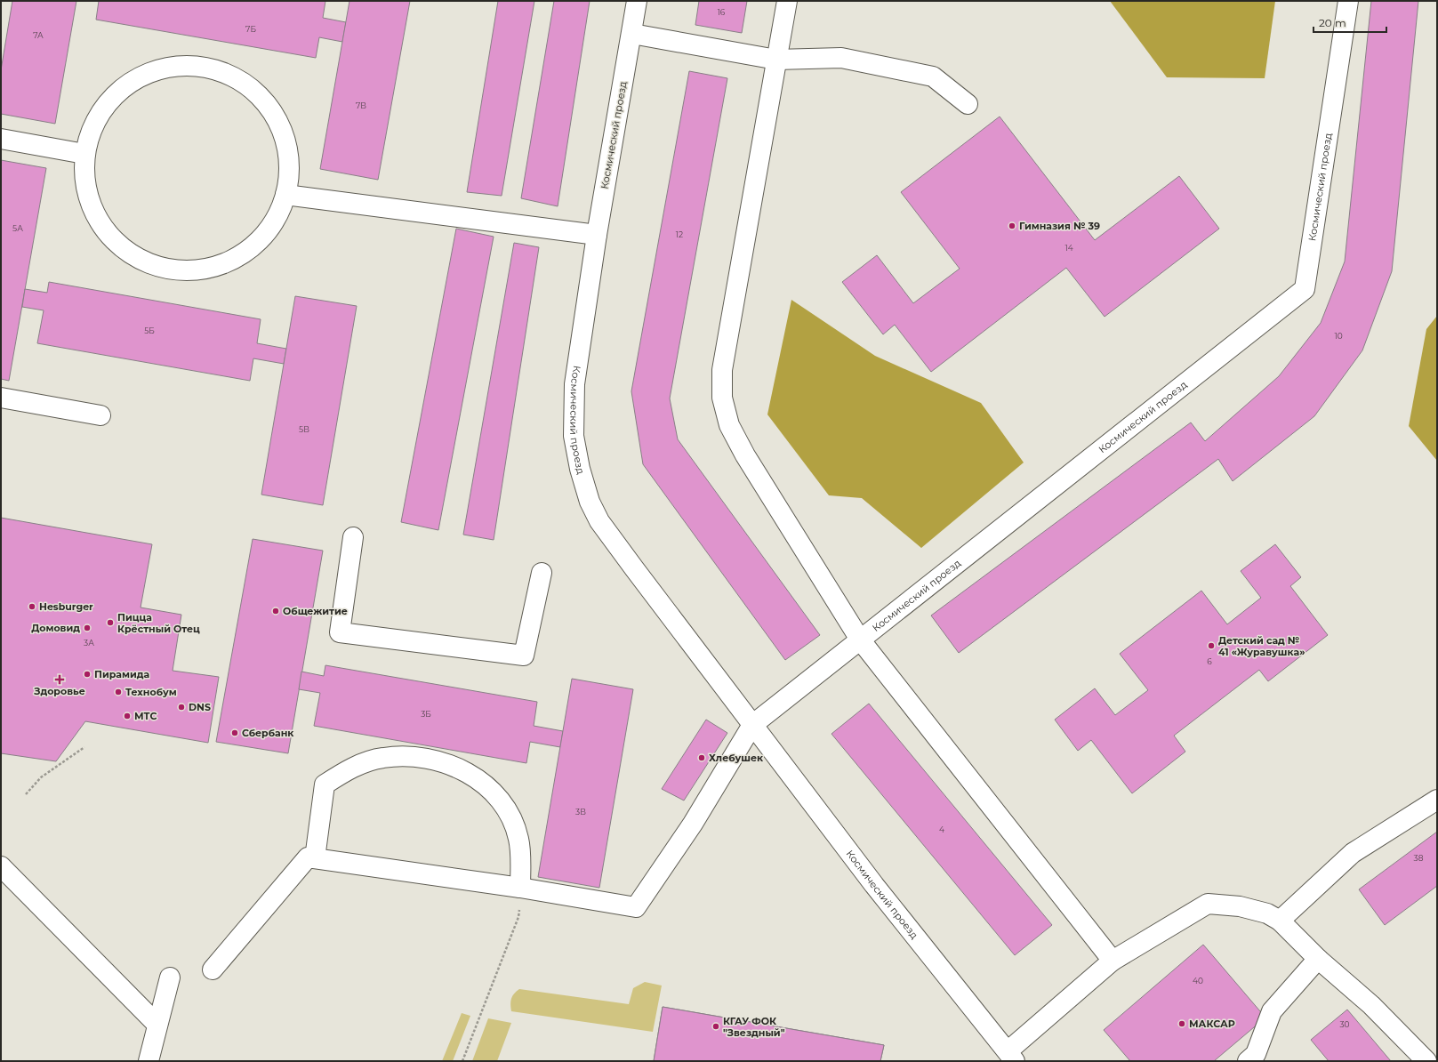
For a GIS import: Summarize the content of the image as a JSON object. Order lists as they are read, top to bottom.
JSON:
{
  "streets": {
    "street": ["Космический проезд"]
  },
  "places": {
    "other": [
      "Гимназия № 39",
      "Hesburger",
      "Общежитие",
      "Пицца Крёстный Отец",
      "Домовид",
      "Детский сад № 41 «Журавушка»",
      "Пирамида",
      "Технобум",
      "DNS",
      "МТС",
      "Сбербанк",
      "Хлебушек",
      "МАКСАР",
      "КГАУ ФОК \"Звездный\""
    ],
    "health": ["Здоровье"]
  },
  "house_numbers": [
    "16",
    "7Б",
    "7А",
    "7В",
    "5А",
    "12",
    "14",
    "5Б",
    "10",
    "5В",
    "3А",
    "6",
    "3Б",
    "3В",
    "4",
    "38",
    "40",
    "30"
  ],
  "scale_bar": "20 m"
}
